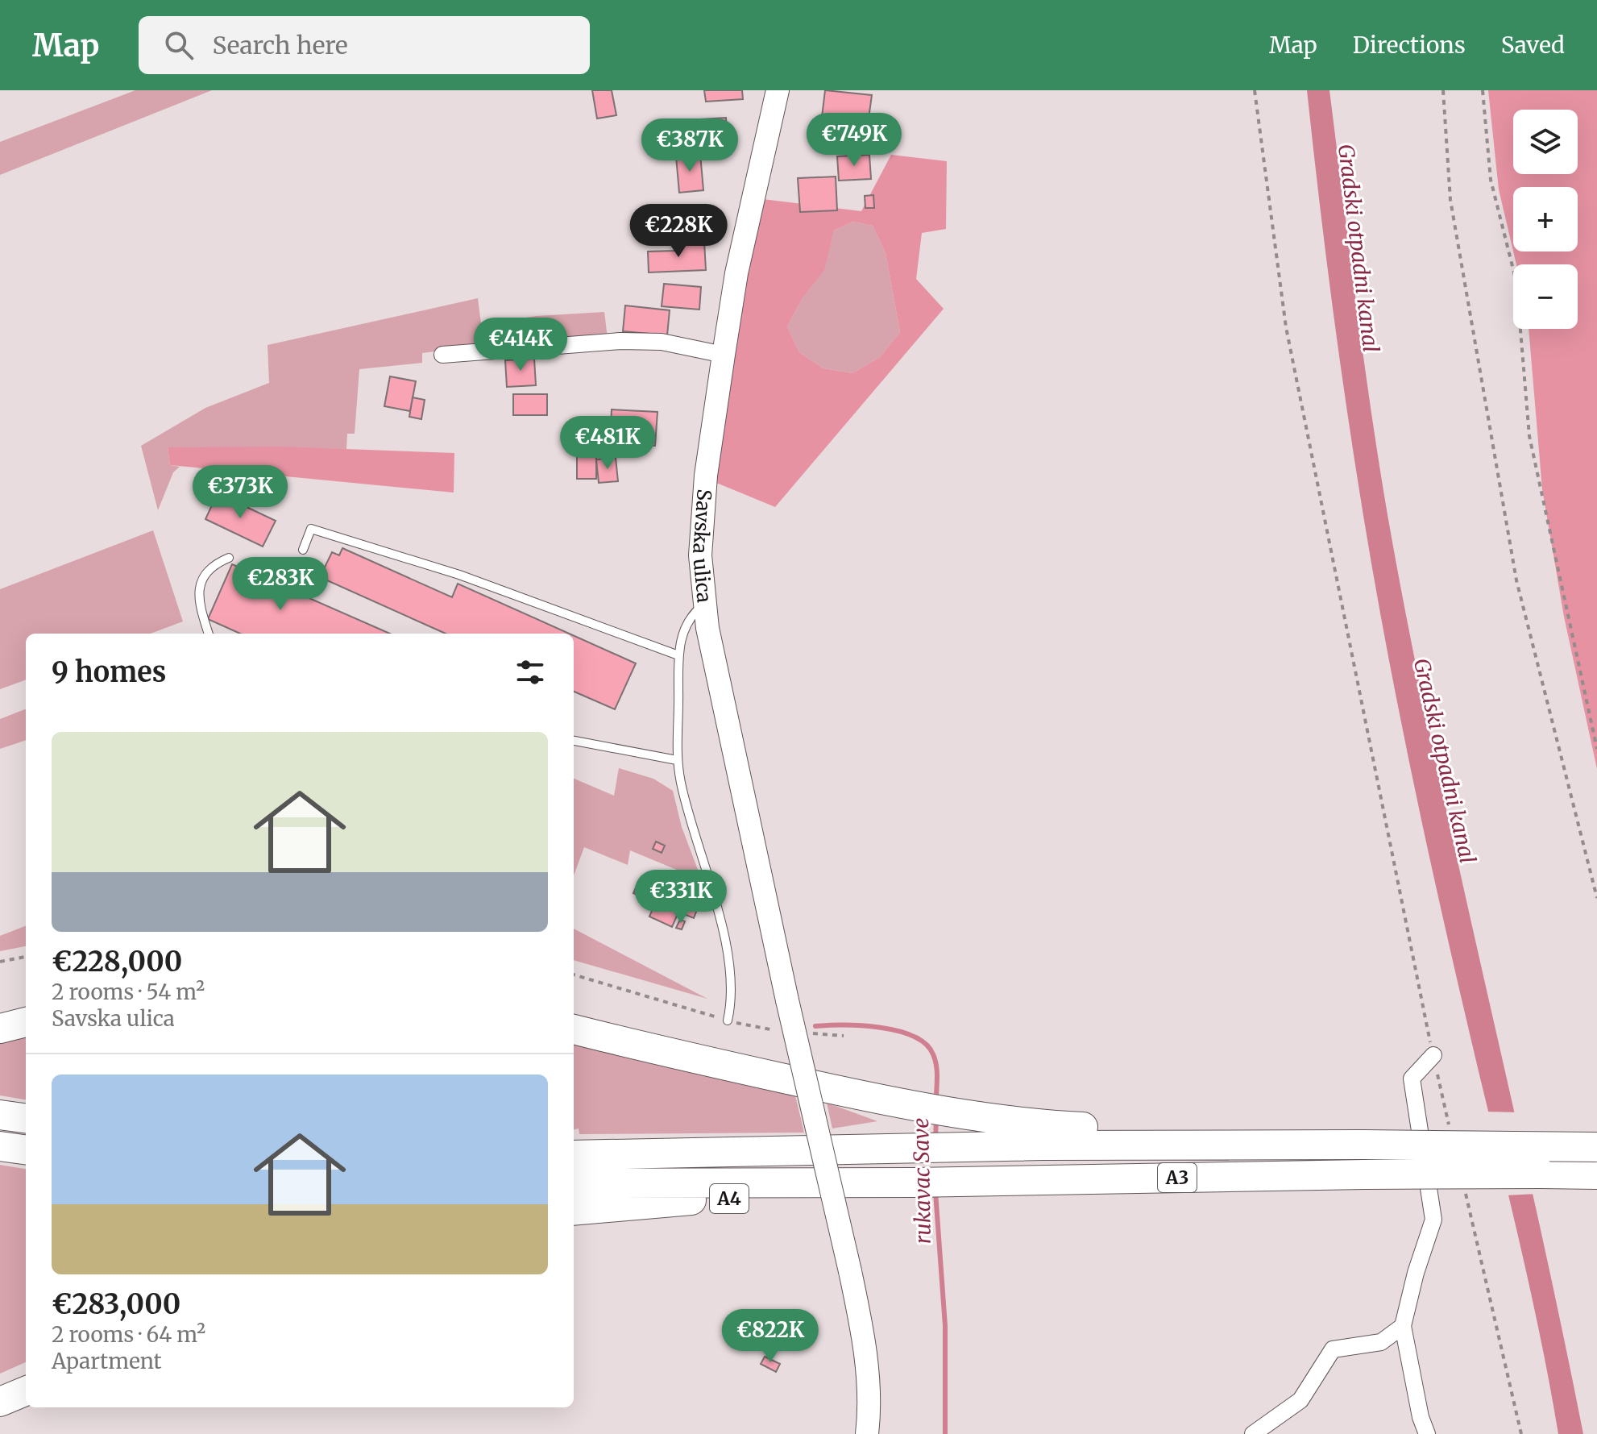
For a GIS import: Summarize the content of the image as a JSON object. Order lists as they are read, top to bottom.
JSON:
{
  "streets": {
    "highway": ["A3", "A4"],
    "main road": ["Savska ulica"]
  },
  "crossings": [
    ["A3", "A4"]
  ],
  "water": ["Gradski otpadni kanal", "rukavac Save"],
  "page": {
    "header": "Map",
    "search": "Search here",
    "nav": ["Map", "Directions", "Saved"],
    "map_buttons": ["+", "−"],
    "price": [
      "€749K",
      "€387K",
      "€228K",
      "€414K",
      "€481K",
      "€373K",
      "€283K",
      "€331K",
      "€822K"
    ],
    "heading": "9 homes",
    "list": [
      {
        "name": "€228,000",
        "note": "2 rooms · 54 m² · Savska ulica"
      },
      {
        "name": "€283,000",
        "note": "2 rooms · 64 m² · Apartment"
      }
    ]
  }
}
